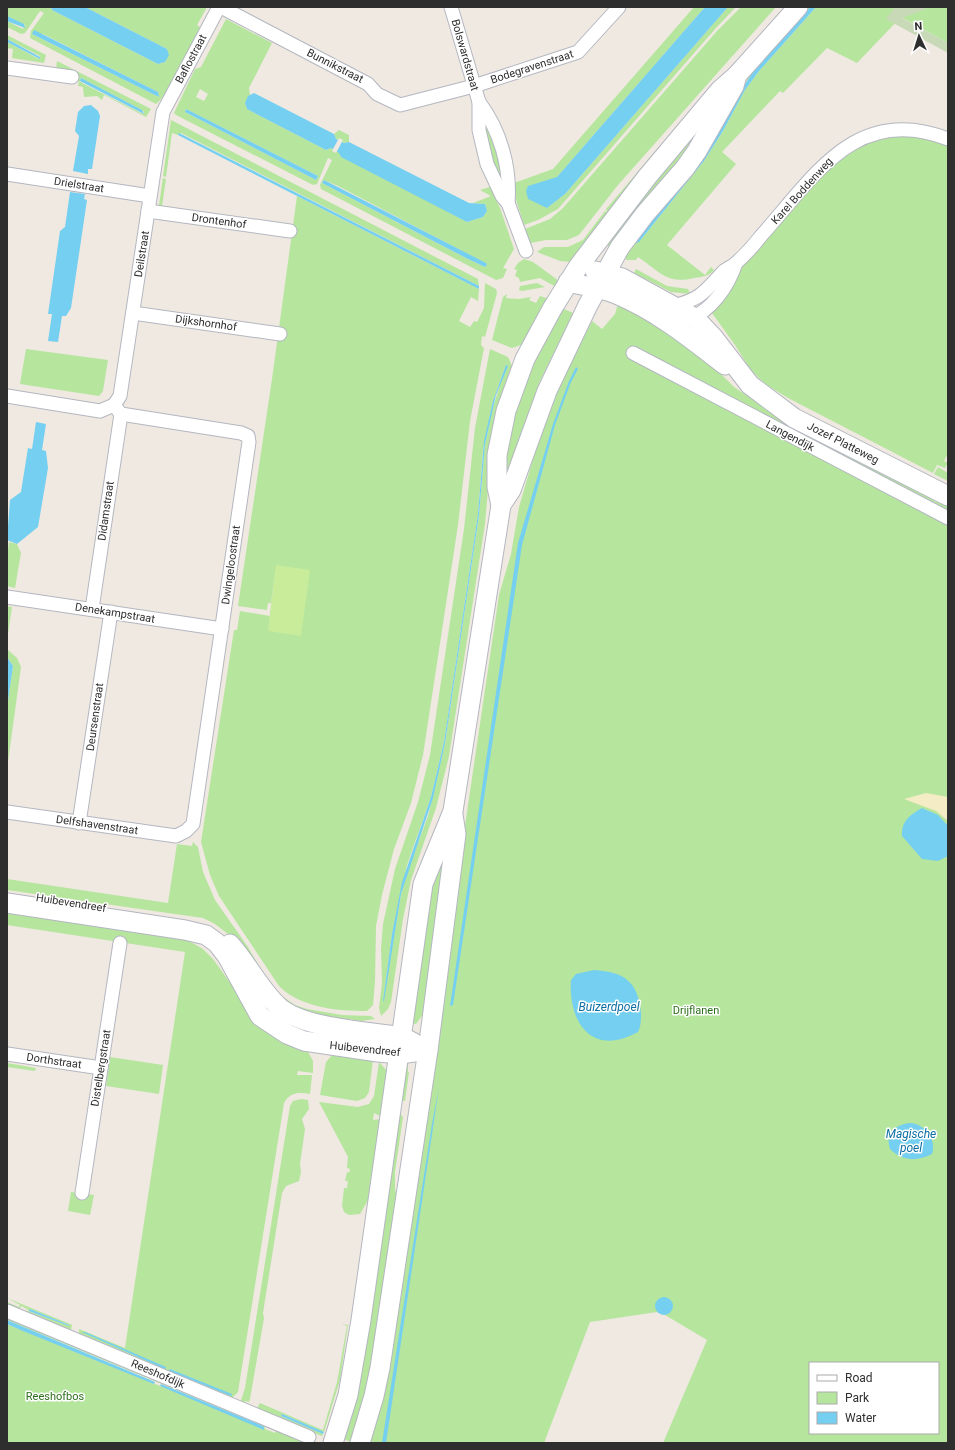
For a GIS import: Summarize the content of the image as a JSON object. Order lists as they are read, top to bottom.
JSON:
{
  "streets": {
    "main road": ["Jozef Platteweg", "Huibevendreef"],
    "street": [
      "Bolswardstraat",
      "Baflostraat",
      "Bunnikstraat",
      "Bodegravenstraat",
      "Drielstraat",
      "Karel Boddenweg",
      "Drontenhof",
      "Deilstraat",
      "Dijkshornhof",
      "Langendijk",
      "Didamstraat",
      "Dwingeloostraat",
      "Denekampstraat",
      "Deursenstraat",
      "Delfshavenstraat",
      "Dorthstraat",
      "Distelbergstraat",
      "Reeshofdijk"
    ]
  },
  "crossings": [
    ["Bolswardstraat", "Bunnikstraat"],
    ["Bolswardstraat", "Bodegravenstraat"],
    ["Baflostraat", "Bunnikstraat"],
    ["Baflostraat", "Deilstraat"],
    ["Bunnikstraat", "Bodegravenstraat"],
    ["Drielstraat", "Deilstraat"],
    ["Karel Boddenweg", "Jozef Platteweg"],
    ["Drontenhof", "Deilstraat"],
    ["Deilstraat", "Dijkshornhof"],
    ["Deilstraat", "Didamstraat"],
    ["Deilstraat", "Dwingeloostraat"],
    ["Didamstraat", "Dwingeloostraat"],
    ["Didamstraat", "Denekampstraat"],
    ["Dwingeloostraat", "Denekampstraat"],
    ["Dwingeloostraat", "Delfshavenstraat"],
    ["Denekampstraat", "Deursenstraat"],
    ["Deursenstraat", "Delfshavenstraat"],
    ["Dorthstraat", "Distelbergstraat"]
  ],
  "water": ["Buizerdpoel", "Magische poel"],
  "parks": ["Drijflanen", "Reeshofbos"],
  "legend": ["Road", "Park", "Water"],
  "north": "top"
}
